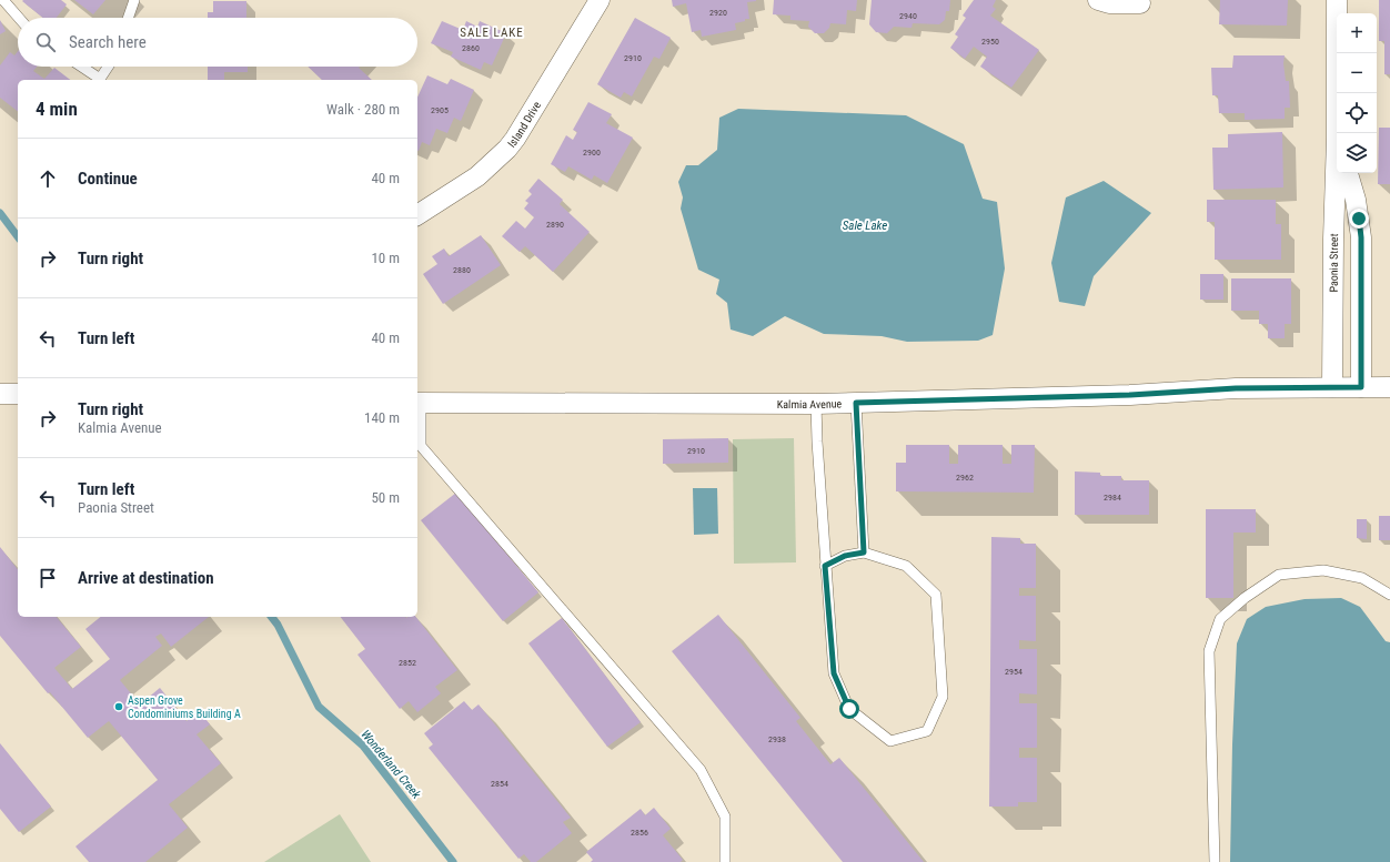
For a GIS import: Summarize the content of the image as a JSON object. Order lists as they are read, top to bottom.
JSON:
{
  "streets": {
    "street": ["Island Drive", "Paonia Street", "Kalmia Avenue"]
  },
  "crossings": [
    ["Paonia Street", "Kalmia Avenue"]
  ],
  "districts": ["SALE LAKE"],
  "water": ["Sale Lake", "Wonderland Creek"],
  "places": ["Aspen Grove Condominiums Building A"],
  "house_numbers": [
    "2920",
    "2940",
    "2950",
    "2860",
    "2910",
    "2905",
    "2900",
    "2890",
    "2880",
    "2910",
    "2962",
    "2984",
    "2852",
    "2954",
    "2938",
    "2854",
    "2856"
  ],
  "page": {
    "map_buttons": ["+", "−"],
    "search": "Search here",
    "heading": ["4 min", "Walk · 280 m"],
    "list": [
      ["Continue", "40 m"],
      ["Turn right", "10 m"],
      ["Turn left", "40 m"],
      ["Turn right", "Kalmia Avenue", "140 m"],
      ["Turn left", "Paonia Street", "50 m"],
      "Arrive at destination"
    ]
  }
}
